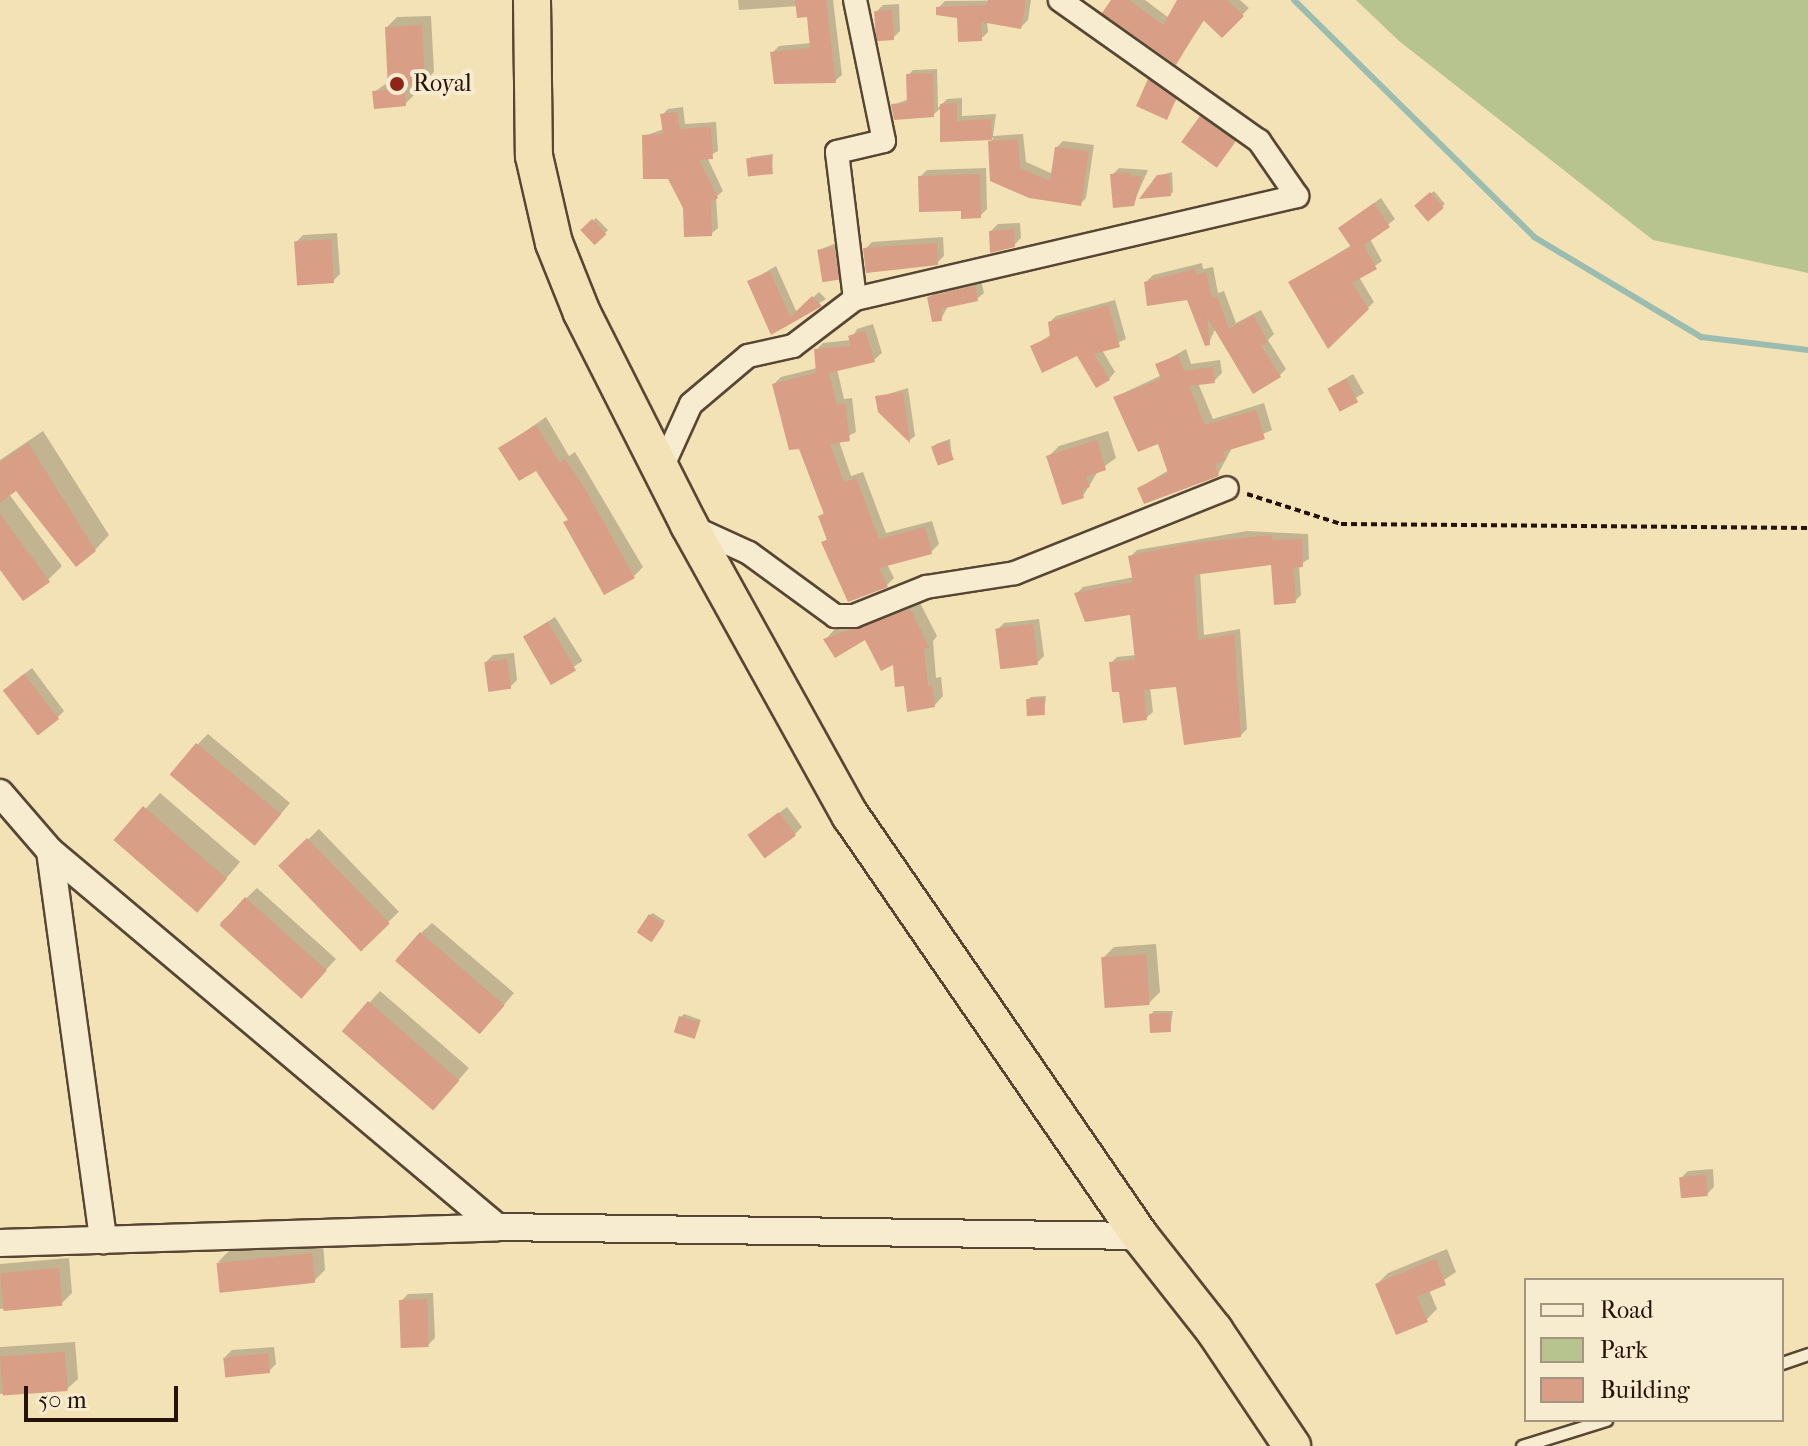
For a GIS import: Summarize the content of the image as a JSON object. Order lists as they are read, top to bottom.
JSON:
{
  "places": ["Royal"],
  "legend": ["Road", "Park", "Building"],
  "scale_bar": "50 m"
}
